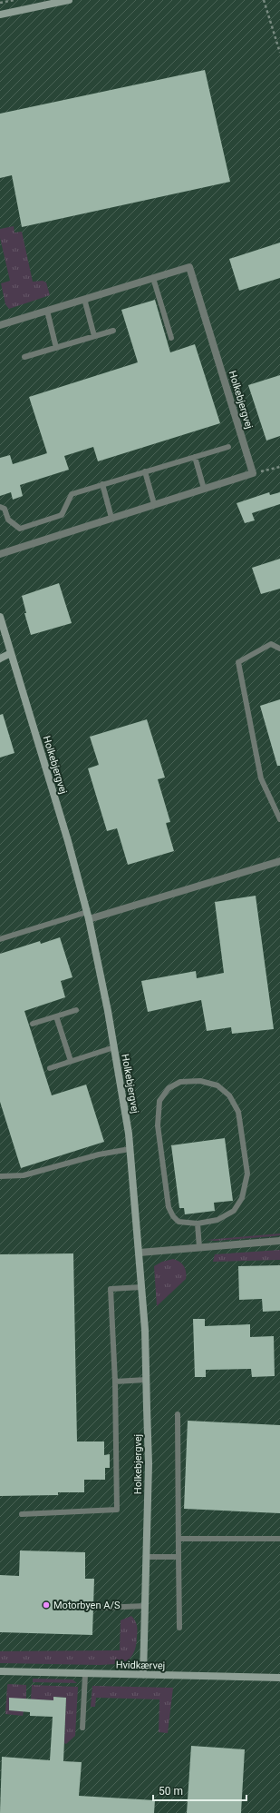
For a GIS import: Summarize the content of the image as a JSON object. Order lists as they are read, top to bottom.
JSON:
{
  "streets": {
    "street": ["Holkebjergvej", "Hvidkærvej"]
  },
  "crossings": [
    ["Holkebjergvej", "Hvidkærvej"]
  ],
  "places": ["Motorbyen A/S"],
  "scale_bar": "50 m"
}
